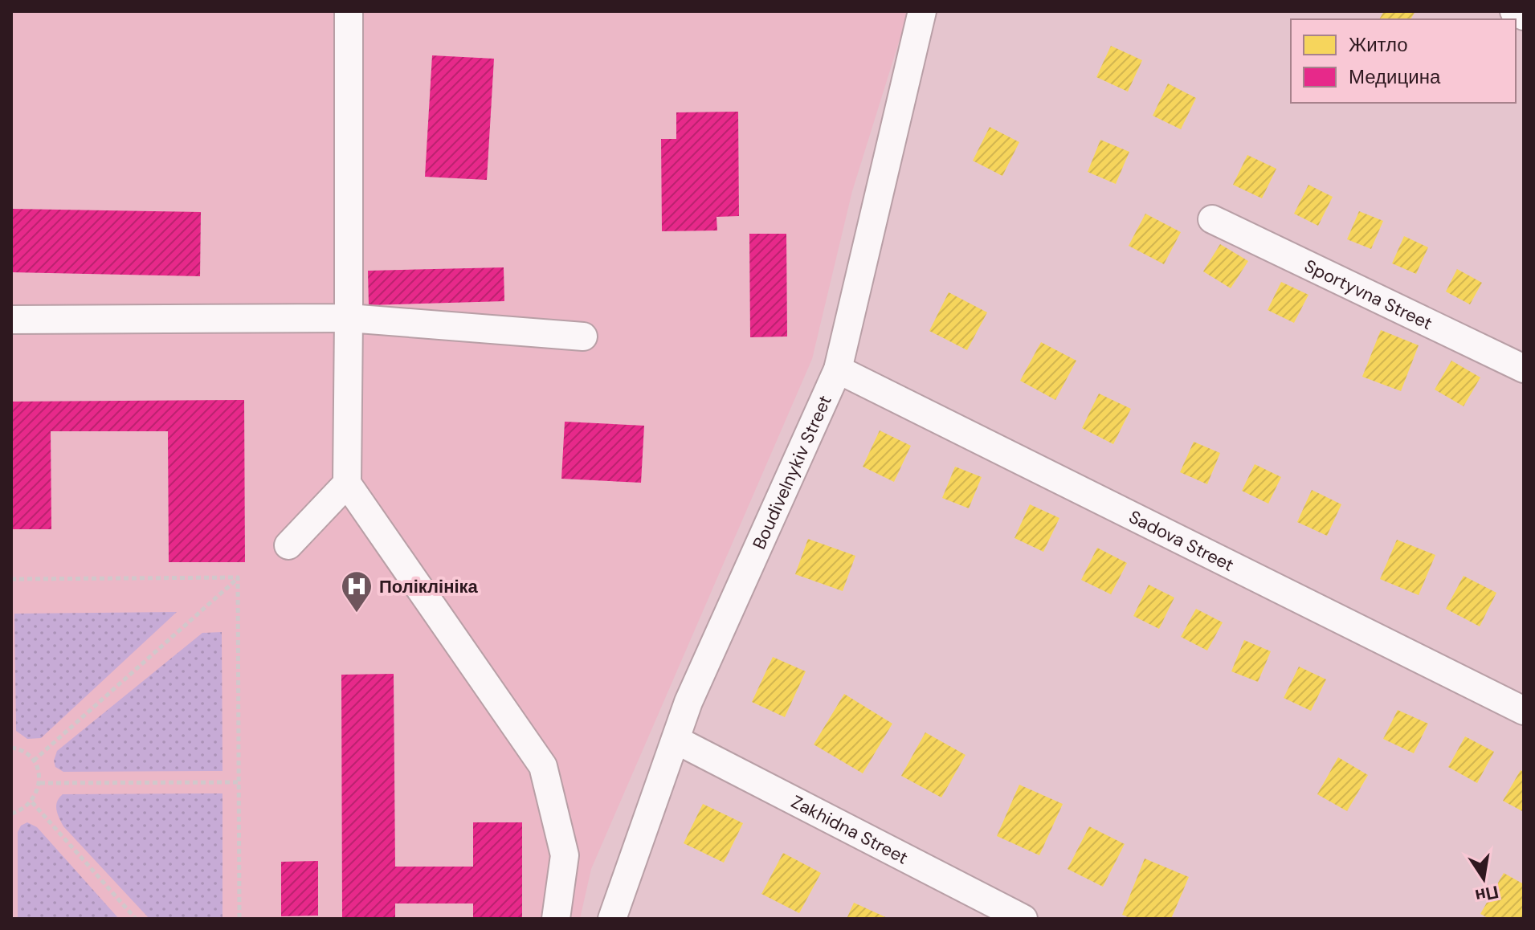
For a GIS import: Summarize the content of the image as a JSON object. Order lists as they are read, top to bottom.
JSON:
{
  "streets": {
    "street": [
      "Sportyvna Street",
      "Boudivelnykiv Street",
      "Sadova Street",
      "Zakhidna Street"
    ]
  },
  "crossings": [
    ["Boudivelnykiv Street", "Sadova Street"],
    ["Boudivelnykiv Street", "Zakhidna Street"]
  ],
  "places": {
    "hospital": ["Поліклініка"]
  },
  "legend": ["Житло", "Медицина"],
  "north": "bottom"
}
